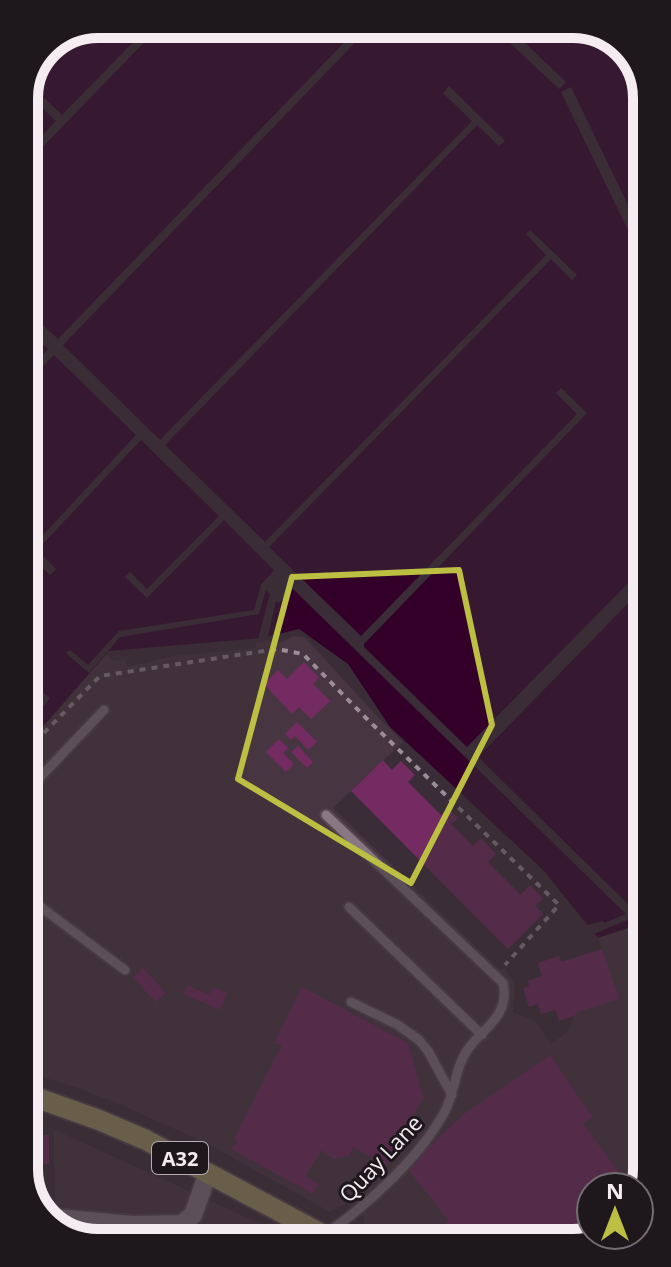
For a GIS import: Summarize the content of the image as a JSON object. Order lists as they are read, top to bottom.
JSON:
{
  "streets": {
    "main road": ["A32"],
    "lane": ["Quay Lane"]
  },
  "north": "top"
}
